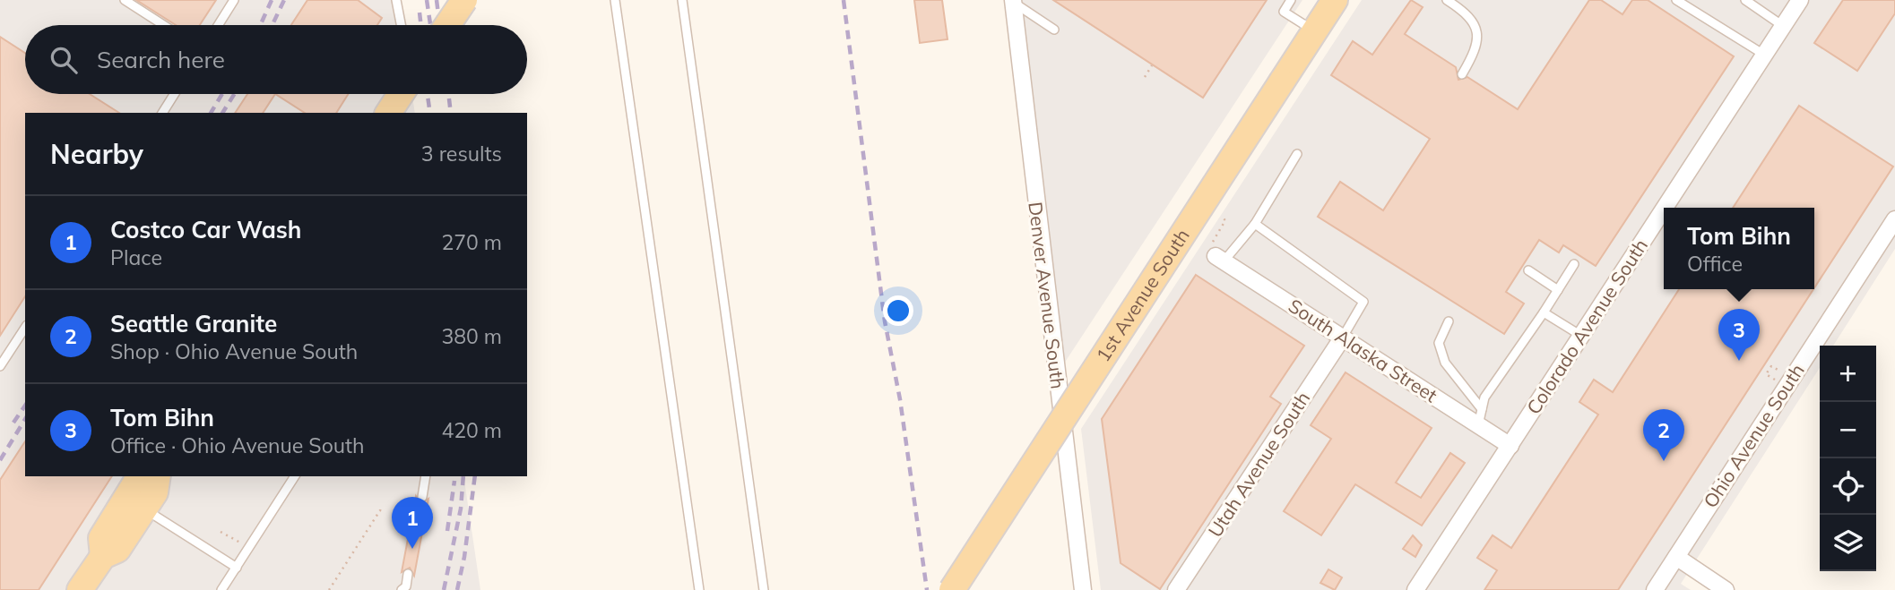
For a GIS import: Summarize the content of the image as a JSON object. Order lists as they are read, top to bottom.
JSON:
{
  "streets": {
    "main road": ["1st Avenue South"],
    "street": [
      "Denver Avenue South",
      "Colorado Avenue South",
      "South Alaska Street",
      "Ohio Avenue South",
      "Utah Avenue South"
    ]
  },
  "crossings": [
    ["Colorado Avenue South", "South Alaska Street"],
    ["South Alaska Street", "Utah Avenue South"]
  ],
  "page": {
    "search": "Search here",
    "heading": ["Nearby", "3 results"],
    "list": [
      {
        "mark": "1",
        "name": "Costco Car Wash",
        "note": "Place",
        "value": "270 m"
      },
      {
        "mark": "2",
        "name": "Seattle Granite",
        "note": "Shop · Ohio Avenue South",
        "value": "380 m"
      },
      {
        "mark": "3",
        "name": "Tom Bihn",
        "note": "Office · Ohio Avenue South",
        "value": "420 m"
      }
    ],
    "popup": ["Tom Bihn", "Office"],
    "pins": ["3", "2", "1"],
    "map_buttons": ["+", "−"]
  }
}
